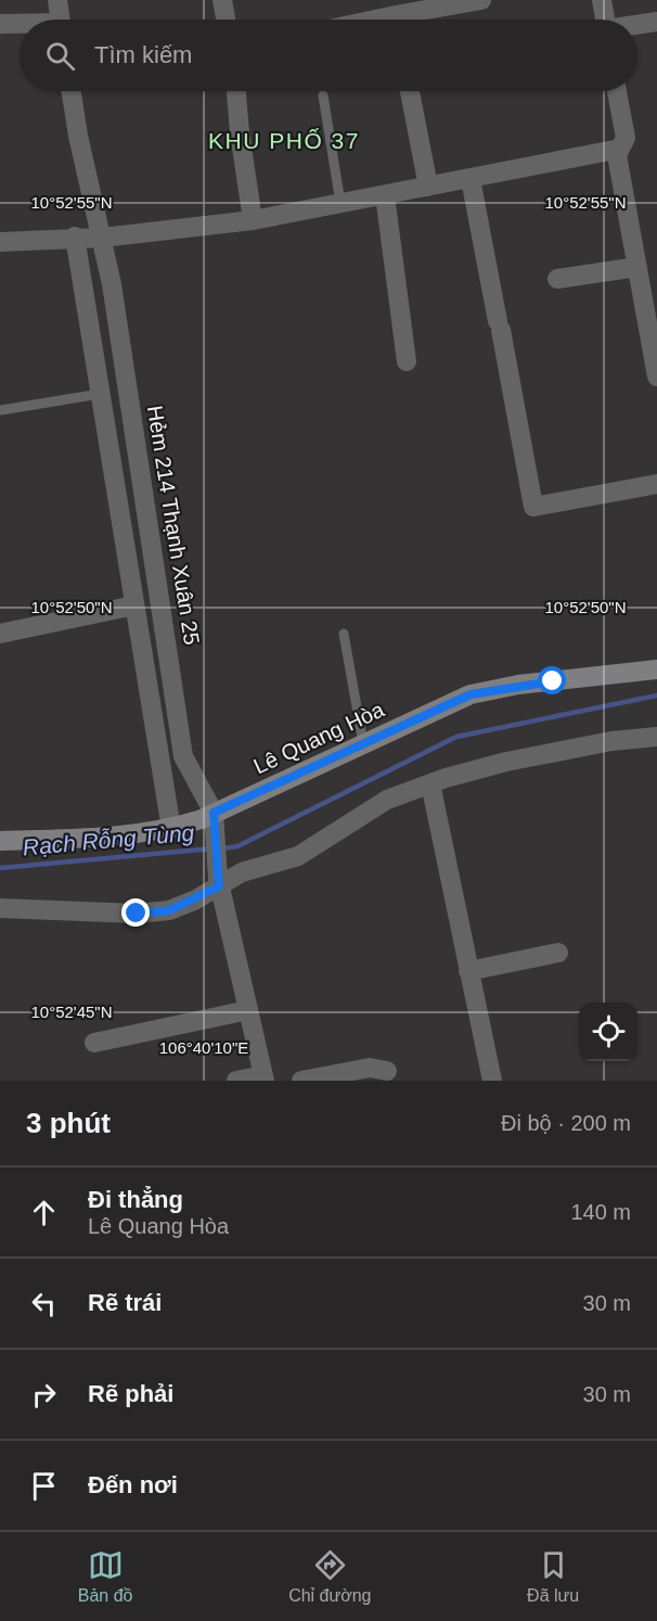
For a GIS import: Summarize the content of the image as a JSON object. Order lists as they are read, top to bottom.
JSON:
{
  "streets": {
    "street": ["Hẻm 214 Thạnh Xuân 25", "Lê Quang Hòa"]
  },
  "crossings": [
    ["Hẻm 214 Thạnh Xuân 25", "Lê Quang Hòa"]
  ],
  "districts": ["KHU PHỐ 37"],
  "water": ["Rạch Rỗng Tùng"],
  "page": {
    "search": "Tìm kiếm",
    "heading": ["3 phút", "Đi bộ · 200 m"],
    "list": [
      ["Đi thẳng", "Lê Quang Hòa", "140 m"],
      ["Rẽ trái", "30 m"],
      ["Rẽ phải", "30 m"],
      "Đến nơi"
    ],
    "nav": ["Bản đồ", "Chỉ đường", "Đã lưu"]
  },
  "coordinates": [
    "10°52'55\"N",
    "10°52'50\"N",
    "10°52'45\"N",
    "106°40'10\"E"
  ]
}
